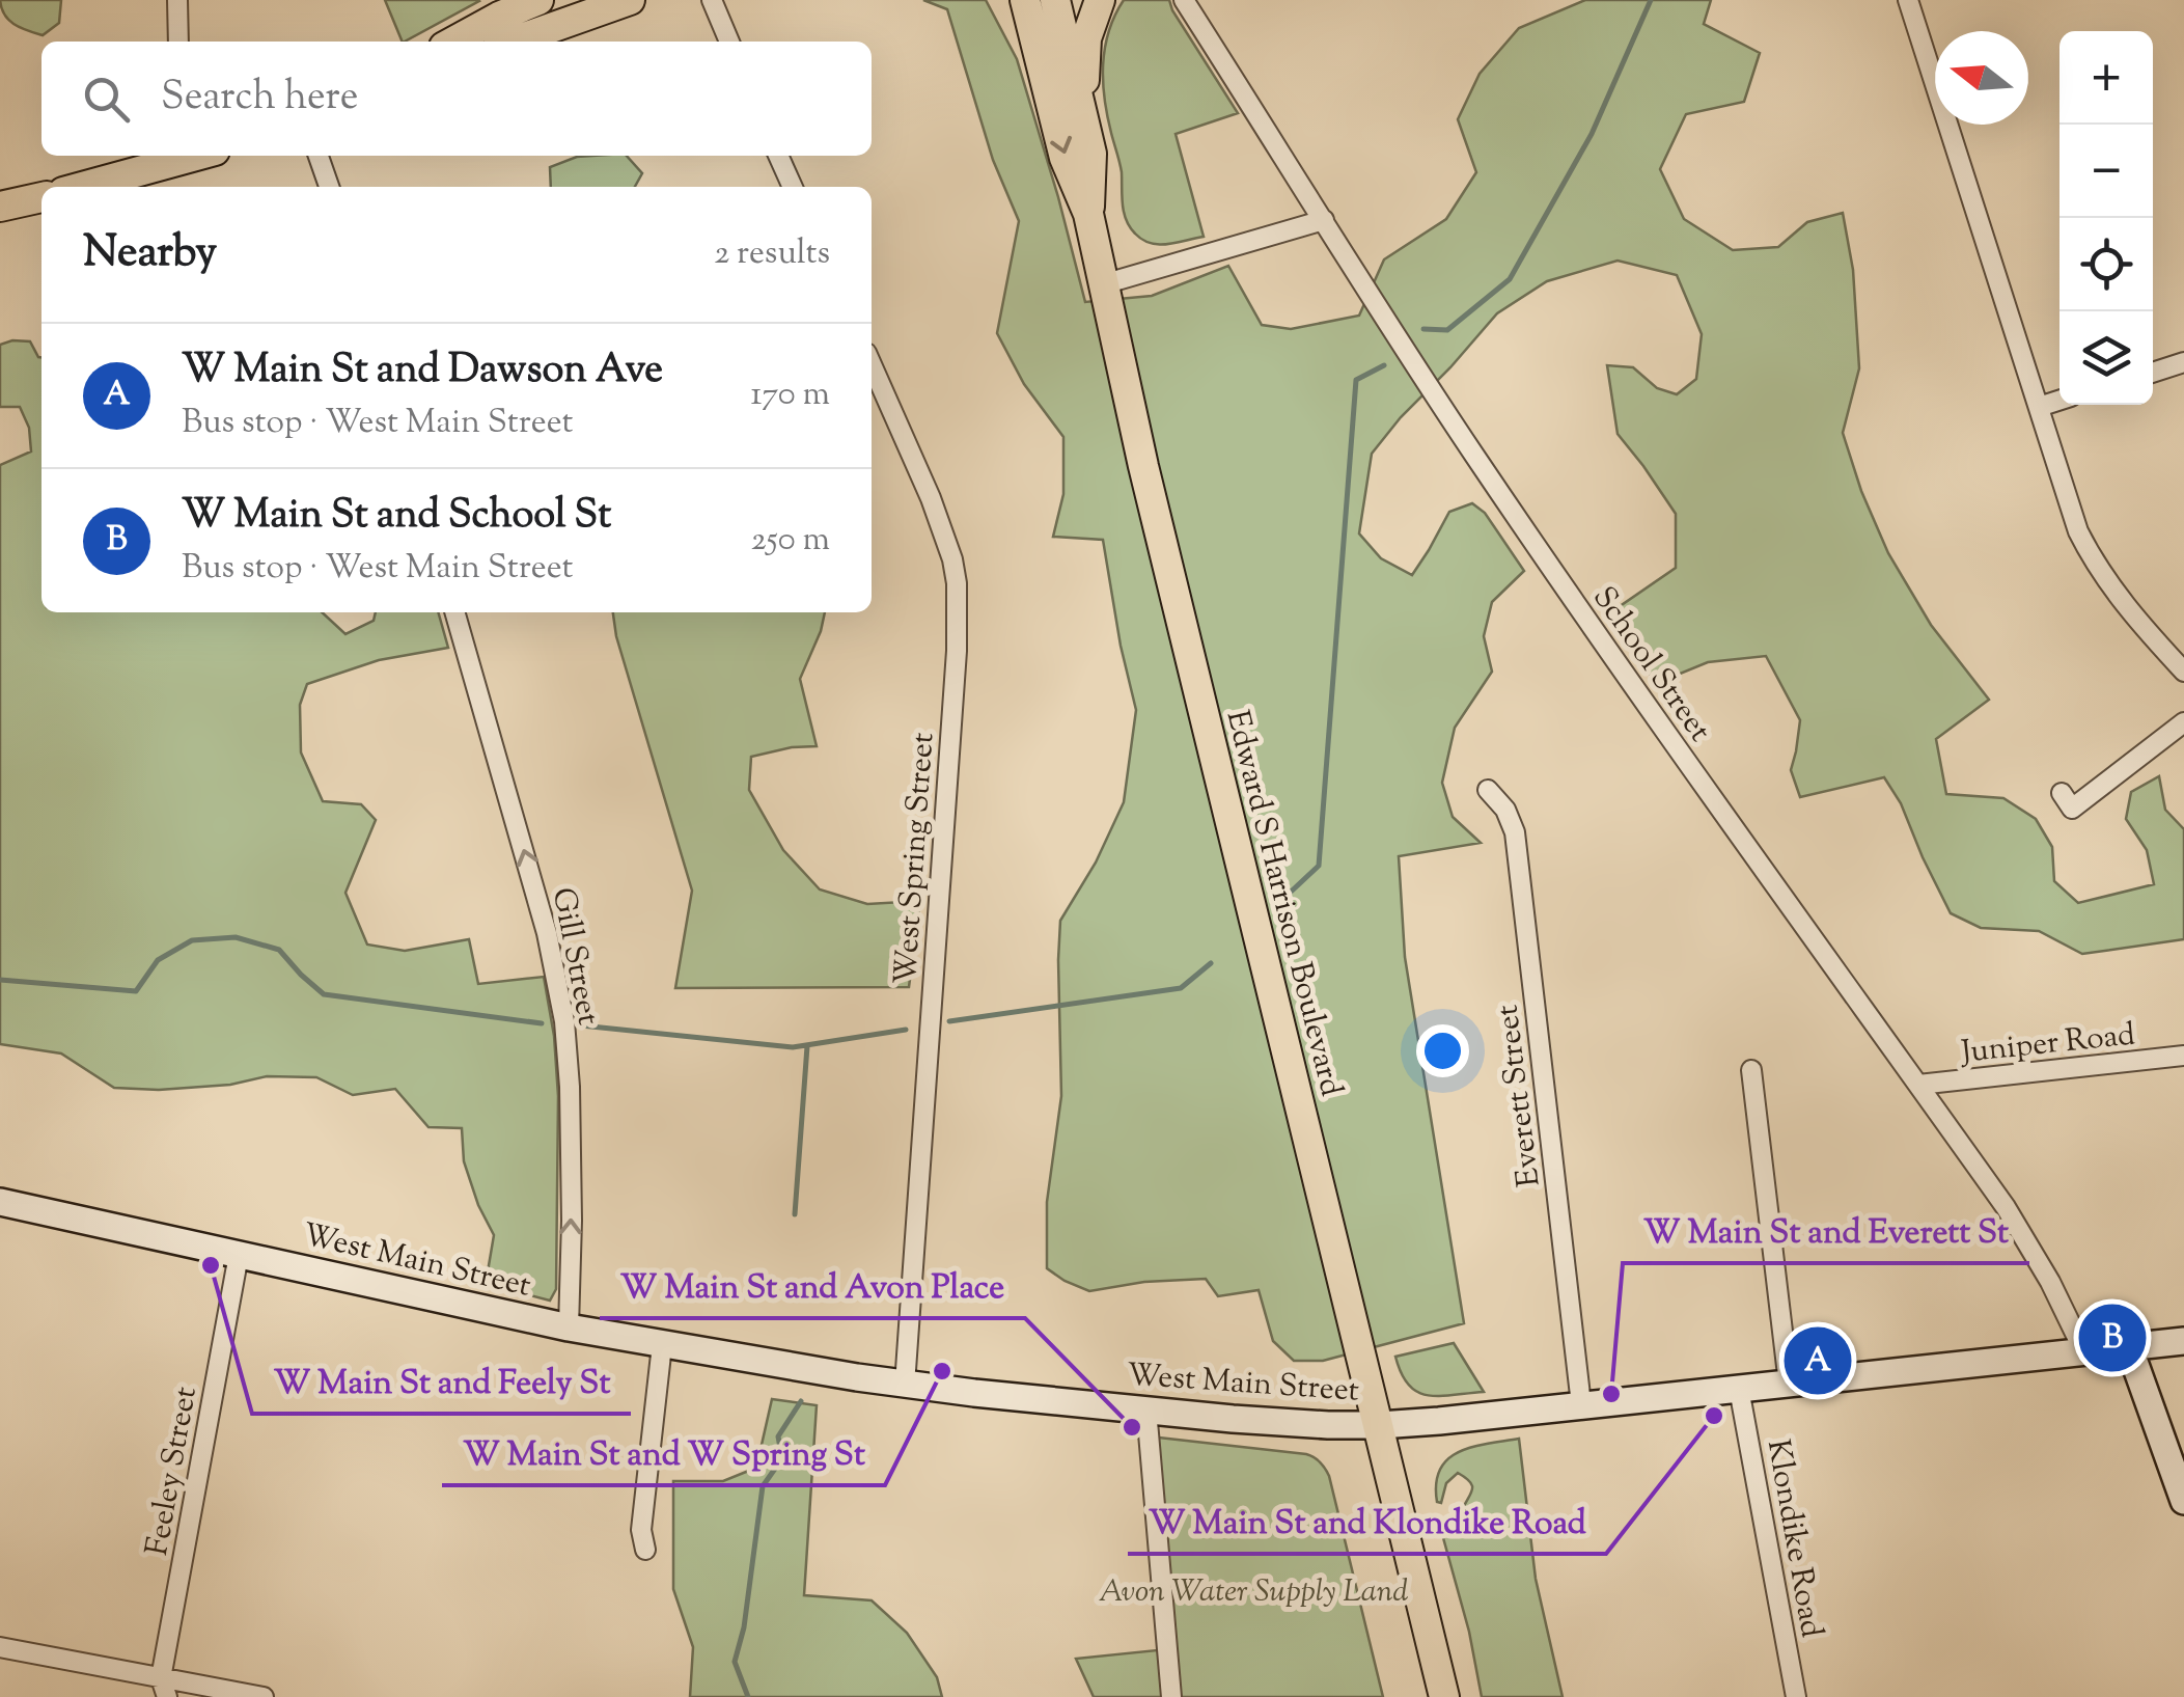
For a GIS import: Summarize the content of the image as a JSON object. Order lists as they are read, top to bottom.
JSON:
{
  "streets": {
    "main road": ["Edward S Harrison Boulevard", "West Main Street"],
    "street": [
      "School Street",
      "West Spring Street",
      "Gill Street",
      "Juniper Road",
      "Everett Street",
      "Feeley Street",
      "Klondike Road"
    ]
  },
  "crossings": [
    ["School Street", "Juniper Road"],
    ["School Street", "West Main Street"],
    ["West Spring Street", "West Main Street"],
    ["Edward S Harrison Boulevard", "West Main Street"],
    ["Gill Street", "West Main Street"],
    ["Everett Street", "West Main Street"],
    ["West Main Street", "Feeley Street"],
    ["West Main Street", "Klondike Road"]
  ],
  "one_way": ["Gill Street"],
  "parks": ["Avon Water Supply Land"],
  "places": [
    "W Main St and Feely St",
    "W Main St and W Spring St",
    "W Main St and Everett St",
    "W Main St and Klondike Road",
    "W Main St and Avon Place"
  ],
  "north": "left",
  "page": {
    "map_buttons": ["+", "−"],
    "search": "Search here",
    "heading": ["Nearby", "2 results"],
    "list": [
      {
        "mark": "A",
        "name": "W Main St and Dawson Ave",
        "note": "Bus stop · West Main Street",
        "value": "170 m"
      },
      {
        "mark": "B",
        "name": "W Main St and School St",
        "note": "Bus stop · West Main Street",
        "value": "250 m"
      }
    ],
    "pins": ["B", "A"]
  }
}
